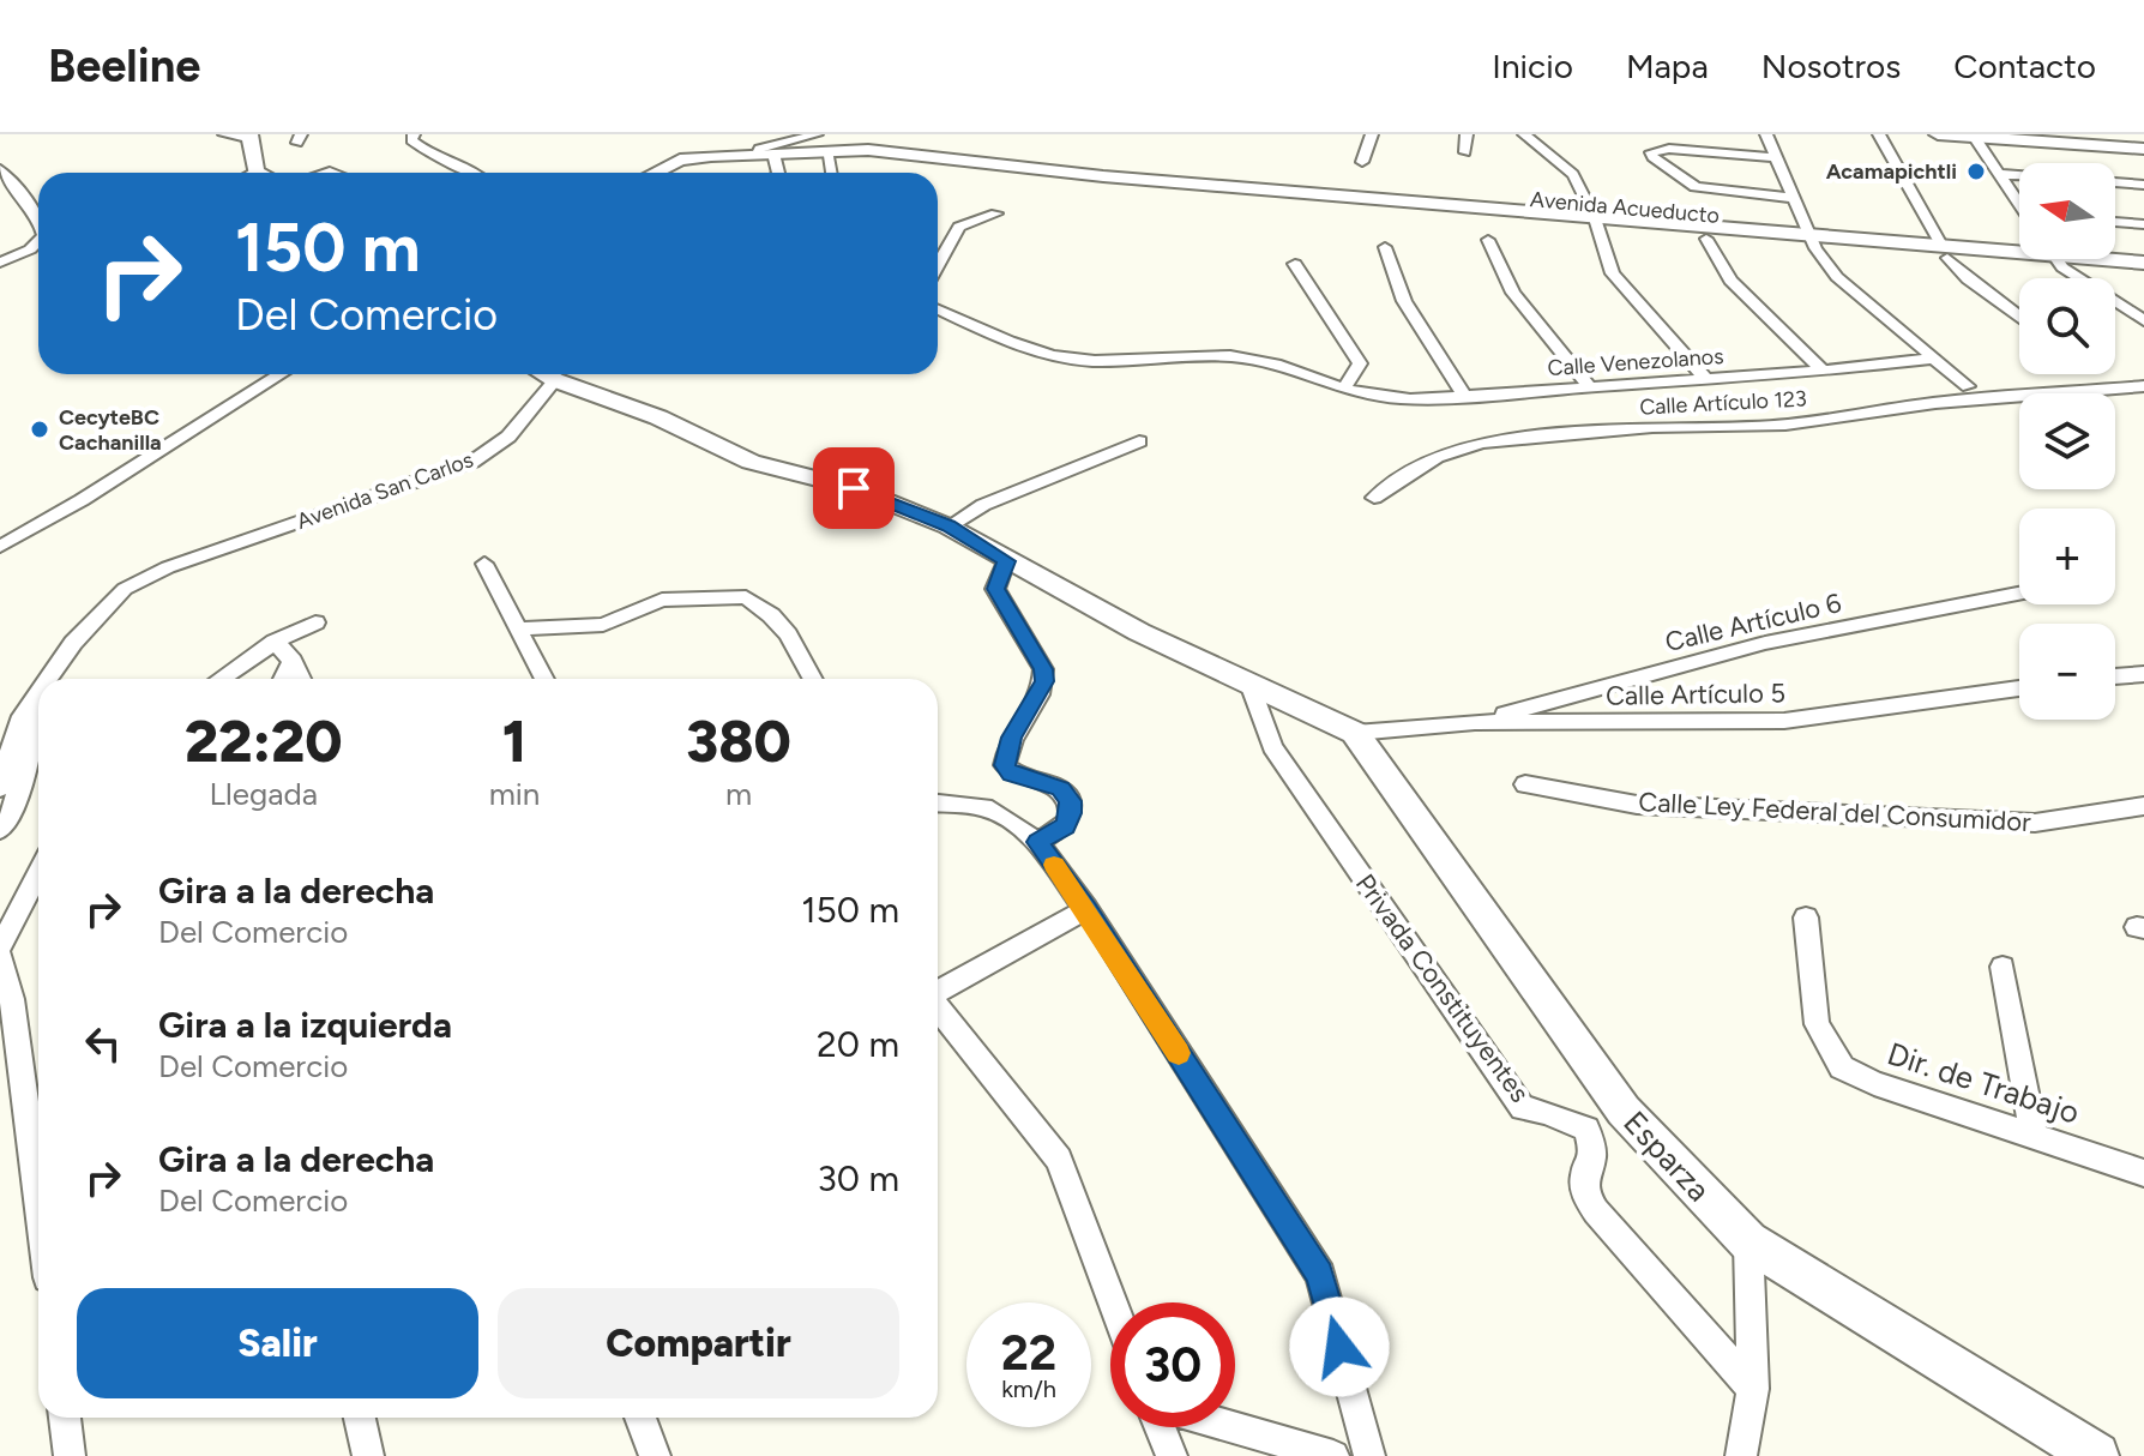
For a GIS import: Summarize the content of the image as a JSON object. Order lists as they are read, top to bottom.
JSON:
{
  "streets": {
    "main road": ["Avenida Acueducto", "Esparza"],
    "street": [
      "Calle Venezolanos",
      "Calle Artículo 123",
      "Avenida San Carlos",
      "Calle Artículo 6",
      "Calle Artículo 5",
      "Calle Ley Federal del Consumidor",
      "Privada Constituyentes",
      "Dir. de Trabajo"
    ]
  },
  "crossings": [
    ["Calle Artículo 6", "Calle Artículo 5"],
    ["Calle Artículo 5", "Esparza"]
  ],
  "places": ["Acamapichtli", "CecyteBC Cachanilla"],
  "north": "left",
  "page": {
    "header": "Beeline",
    "nav": [
      "Inicio",
      "Mapa",
      "Nosotros",
      "Contacto"
    ],
    "map_buttons": ["+", "−"],
    "turn": ["150 m", "Del Comercio"],
    "eta": [
      "22:20",
      "Llegada",
      "1",
      "min",
      "380",
      "m"
    ],
    "list": [
      {
        "name": "Gira a la derecha",
        "note": "Del Comercio",
        "value": "150 m"
      },
      {
        "name": "Gira a la izquierda",
        "note": "Del Comercio",
        "value": "20 m"
      },
      {
        "name": "Gira a la derecha",
        "note": "Del Comercio",
        "value": "30 m"
      }
    ],
    "buttons": ["Salir", "Compartir"],
    "speed": "22 km/h",
    "limit": "30"
  }
}
